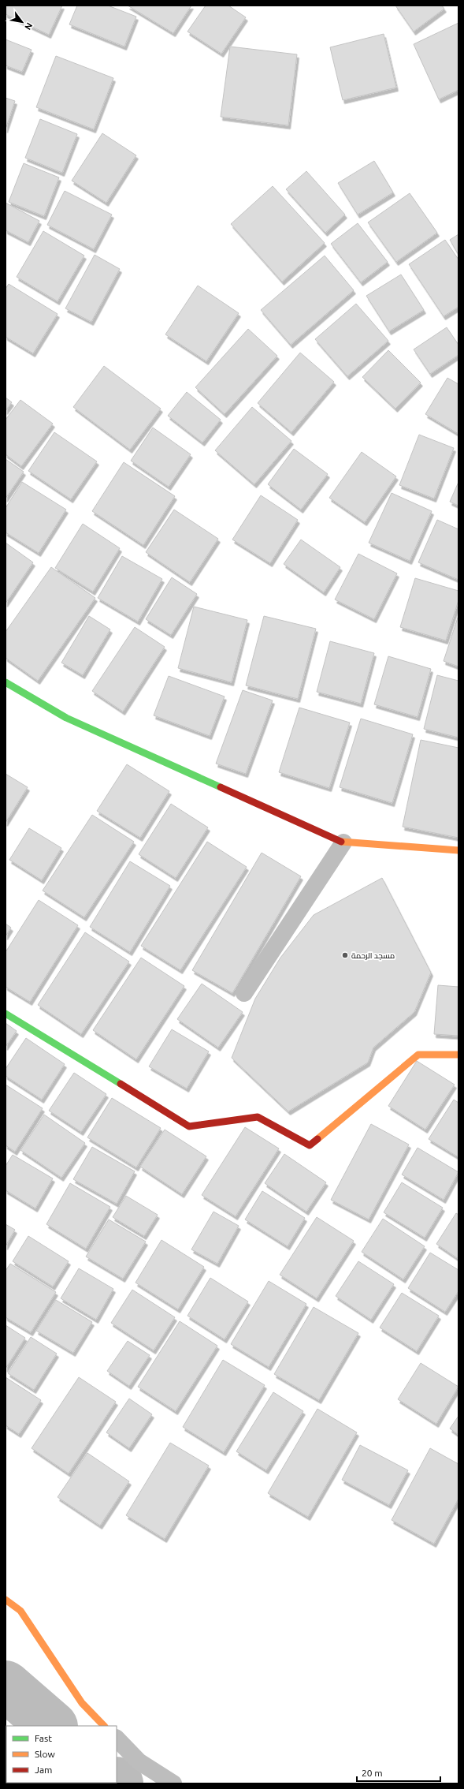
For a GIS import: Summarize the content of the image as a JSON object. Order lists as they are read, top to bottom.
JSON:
{
  "places": ["مسجد الرحمة"],
  "legend": ["Fast", "Slow", "Jam"],
  "scale_bar": "20 m",
  "north": "bottom right"
}
